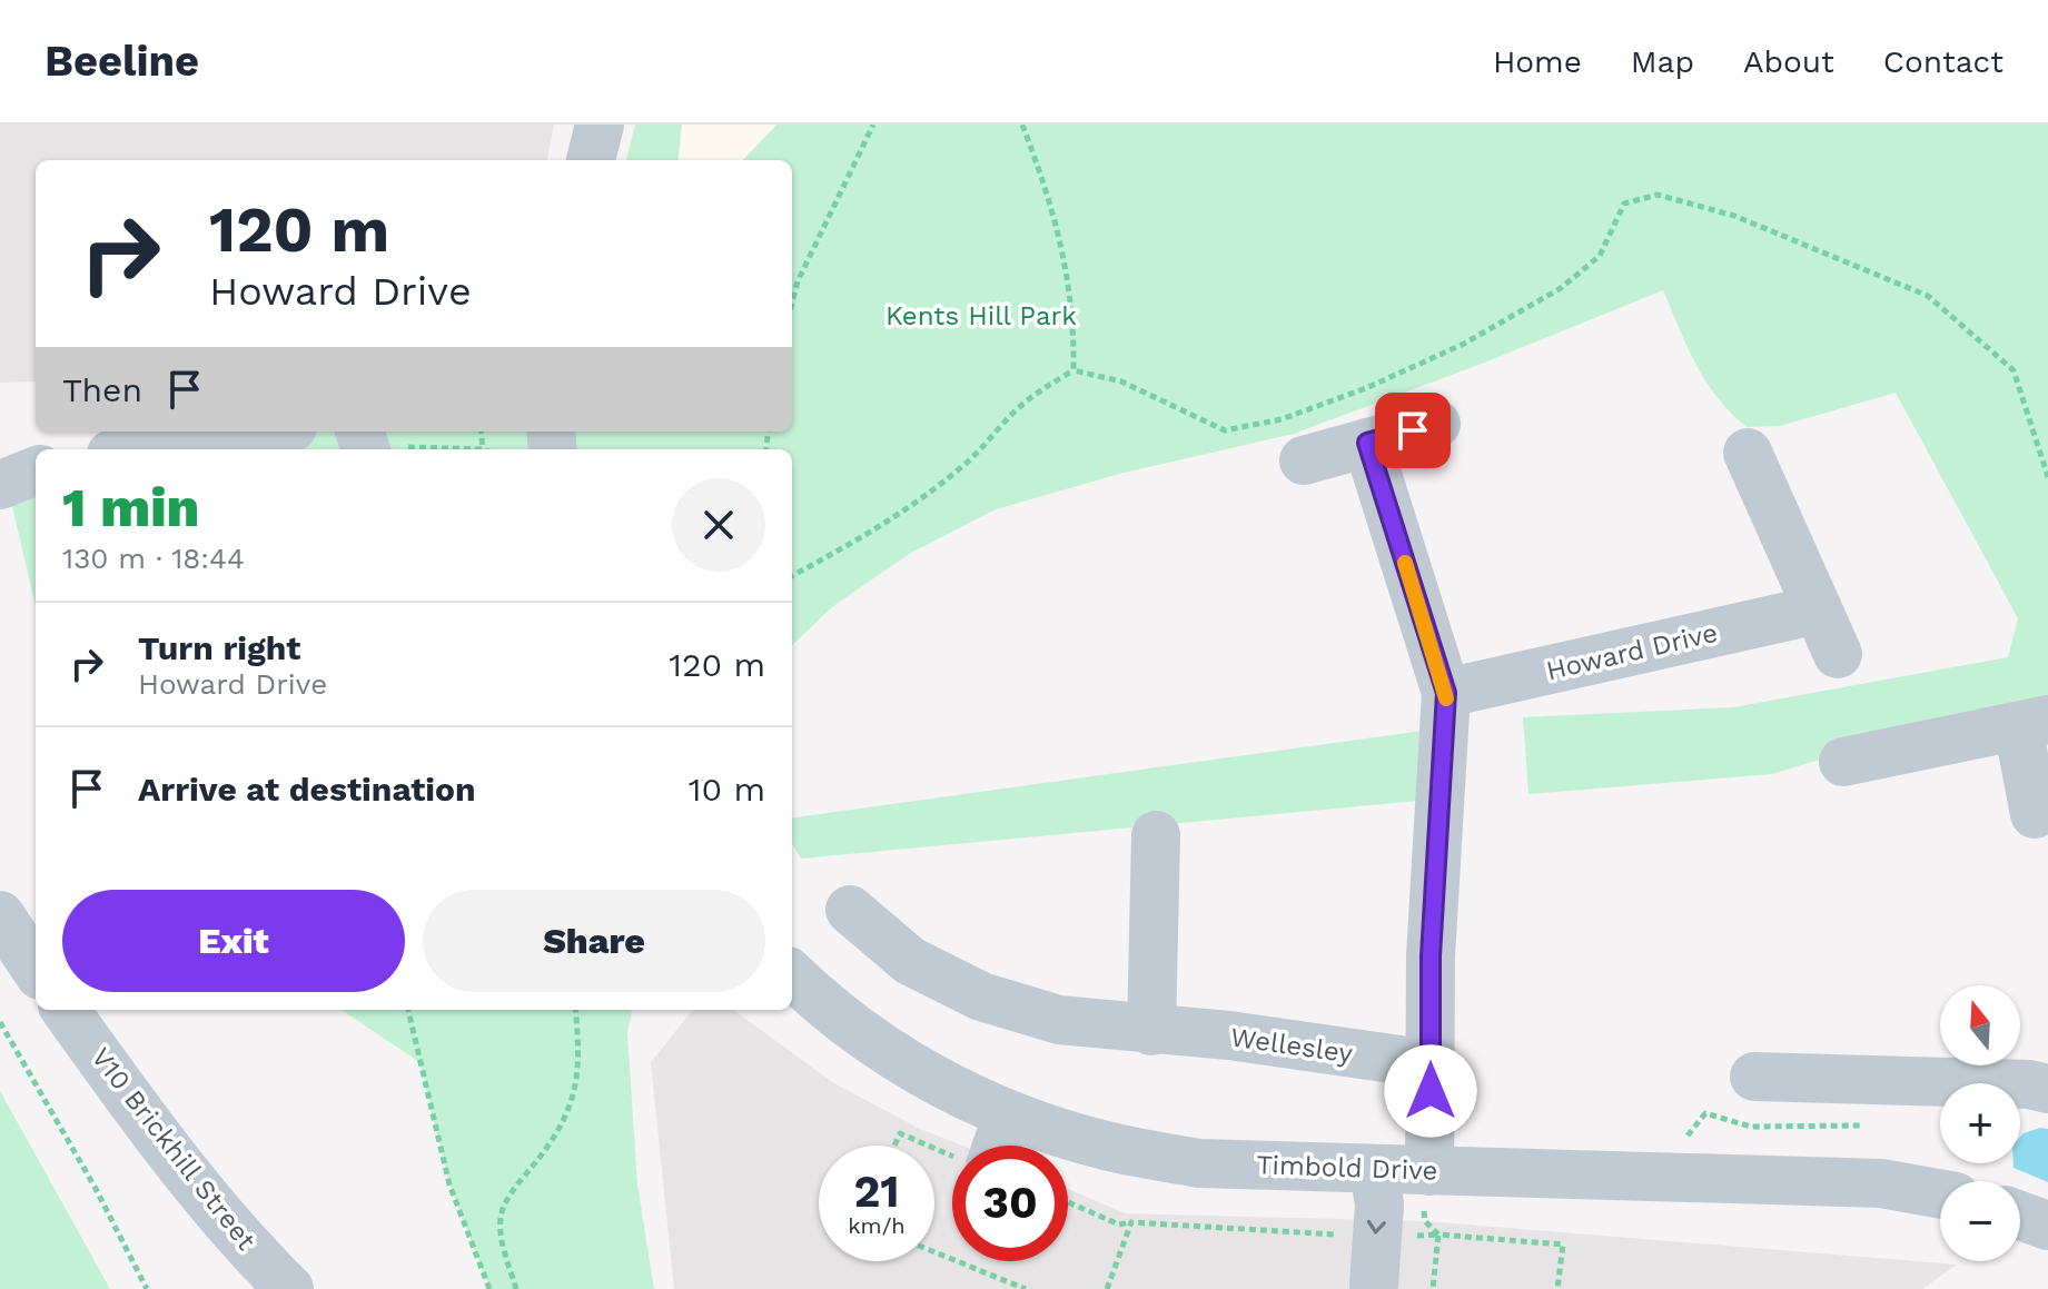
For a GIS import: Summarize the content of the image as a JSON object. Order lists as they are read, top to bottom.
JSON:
{
  "streets": {
    "street": [
      "Howard Drive",
      "Wellesley",
      "V10 Brickhill Street",
      "Timbold Drive"
    ]
  },
  "parks": ["Kents Hill Park"],
  "north": "top",
  "page": {
    "header": "Beeline",
    "nav": [
      "Home",
      "Map",
      "About",
      "Contact"
    ],
    "turn": ["120 m", "Howard Drive"],
    "then": "Then",
    "heading": ["1 min", "130 m · 18:44"],
    "list": [
      {
        "name": "Turn right",
        "note": "Howard Drive",
        "value": "120 m"
      },
      {
        "name": "Arrive at destination",
        "value": "10 m"
      }
    ],
    "buttons": ["Exit", "Share"],
    "map_buttons": ["+", "−"],
    "speed": "21 km/h",
    "limit": "30"
  }
}
